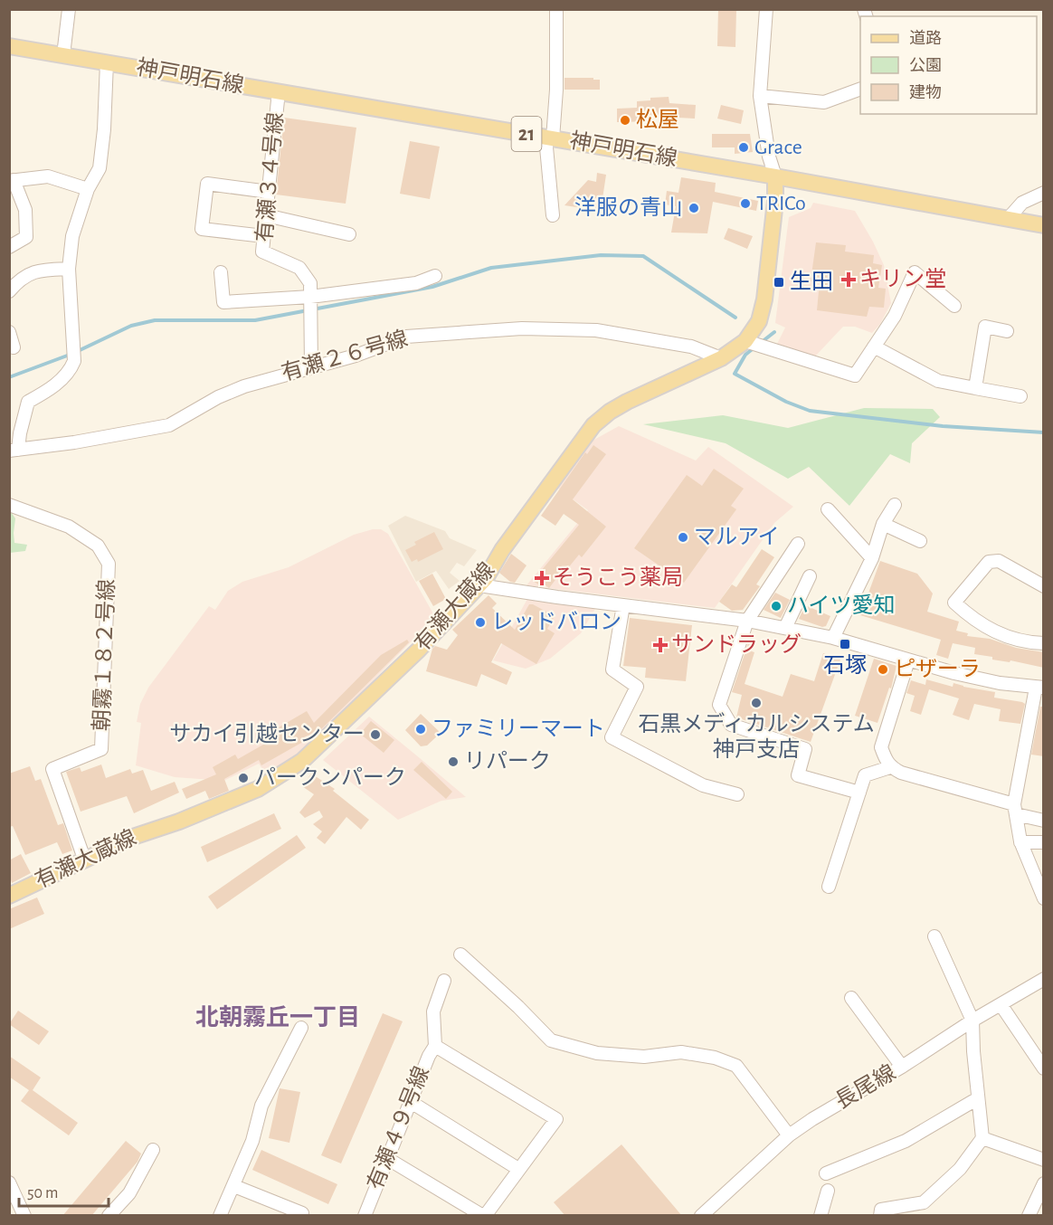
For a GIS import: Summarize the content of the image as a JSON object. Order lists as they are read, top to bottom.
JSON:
{
  "streets": {
    "main road": ["神戸明石線", "21", "有瀬大蔵線"],
    "street": [
      "有瀬３４号線",
      "有瀬２６号線",
      "朝霧１８２号線",
      "長尾線",
      "有瀬４９号線"
    ]
  },
  "crossings": [
    ["神戸明石線", "有瀬３４号線"],
    ["神戸明石線", "有瀬大蔵線"],
    ["有瀬３４号線", "有瀬２６号線"],
    ["有瀬２６号線", "有瀬大蔵線"],
    ["有瀬大蔵線", "朝霧１８２号線"]
  ],
  "districts": ["北朝霧丘一丁目"],
  "places": {
    "other": [
      "松屋",
      "Grace",
      "TRICo",
      "洋服の青山",
      "マルアイ",
      "ハイツ愛知",
      "レッドバロン",
      "ピザーラ",
      "石黒メディカルシステム 神戸支店",
      "ファミリーマート",
      "サカイ引越センター",
      "リパーク",
      "パークンパーク"
    ],
    "health": ["キリン堂", "そうこう薬局", "サンドラッグ"],
    "transit": ["生田", "石塚"]
  },
  "legend": ["道路", "公園", "建物"],
  "scale_bar": "50 m"
}
